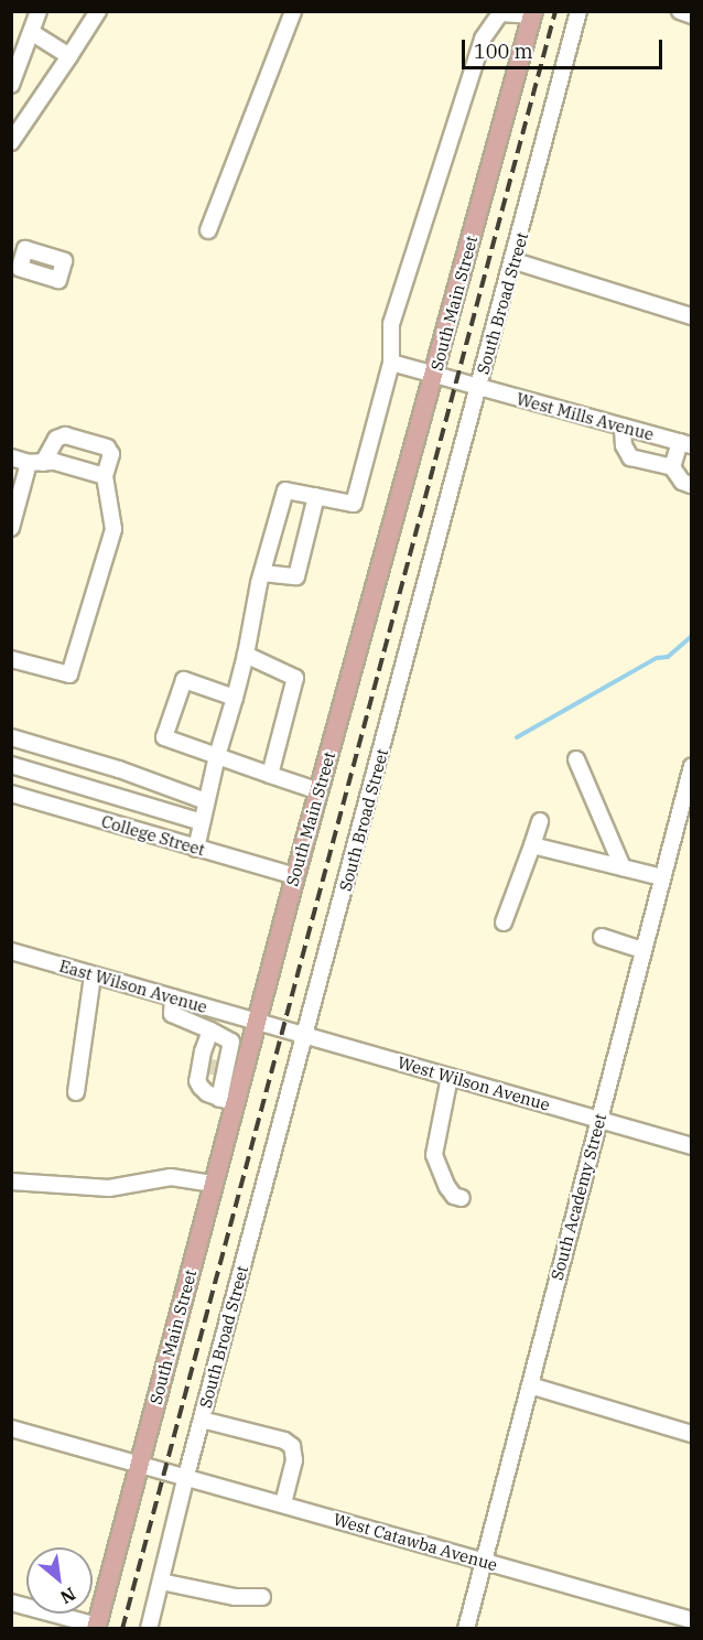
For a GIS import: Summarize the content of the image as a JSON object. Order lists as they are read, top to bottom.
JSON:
{
  "streets": {
    "main road": ["South Main Street"],
    "street": [
      "South Broad Street",
      "West Mills Avenue",
      "College Street",
      "East Wilson Avenue",
      "West Wilson Avenue",
      "South Academy Street",
      "West Catawba Avenue"
    ]
  },
  "crossings": [
    ["South Main Street", "West Mills Avenue"],
    ["South Main Street", "College Street"],
    ["South Main Street", "East Wilson Avenue"],
    ["South Main Street", "West Wilson Avenue"],
    ["South Main Street", "West Catawba Avenue"],
    ["South Broad Street", "West Mills Avenue"],
    ["South Broad Street", "West Wilson Avenue"],
    ["South Broad Street", "West Catawba Avenue"],
    ["East Wilson Avenue", "West Wilson Avenue"],
    ["West Wilson Avenue", "South Academy Street"],
    ["South Academy Street", "West Catawba Avenue"]
  ],
  "scale_bar": "100 m",
  "north": "bottom right"
}
